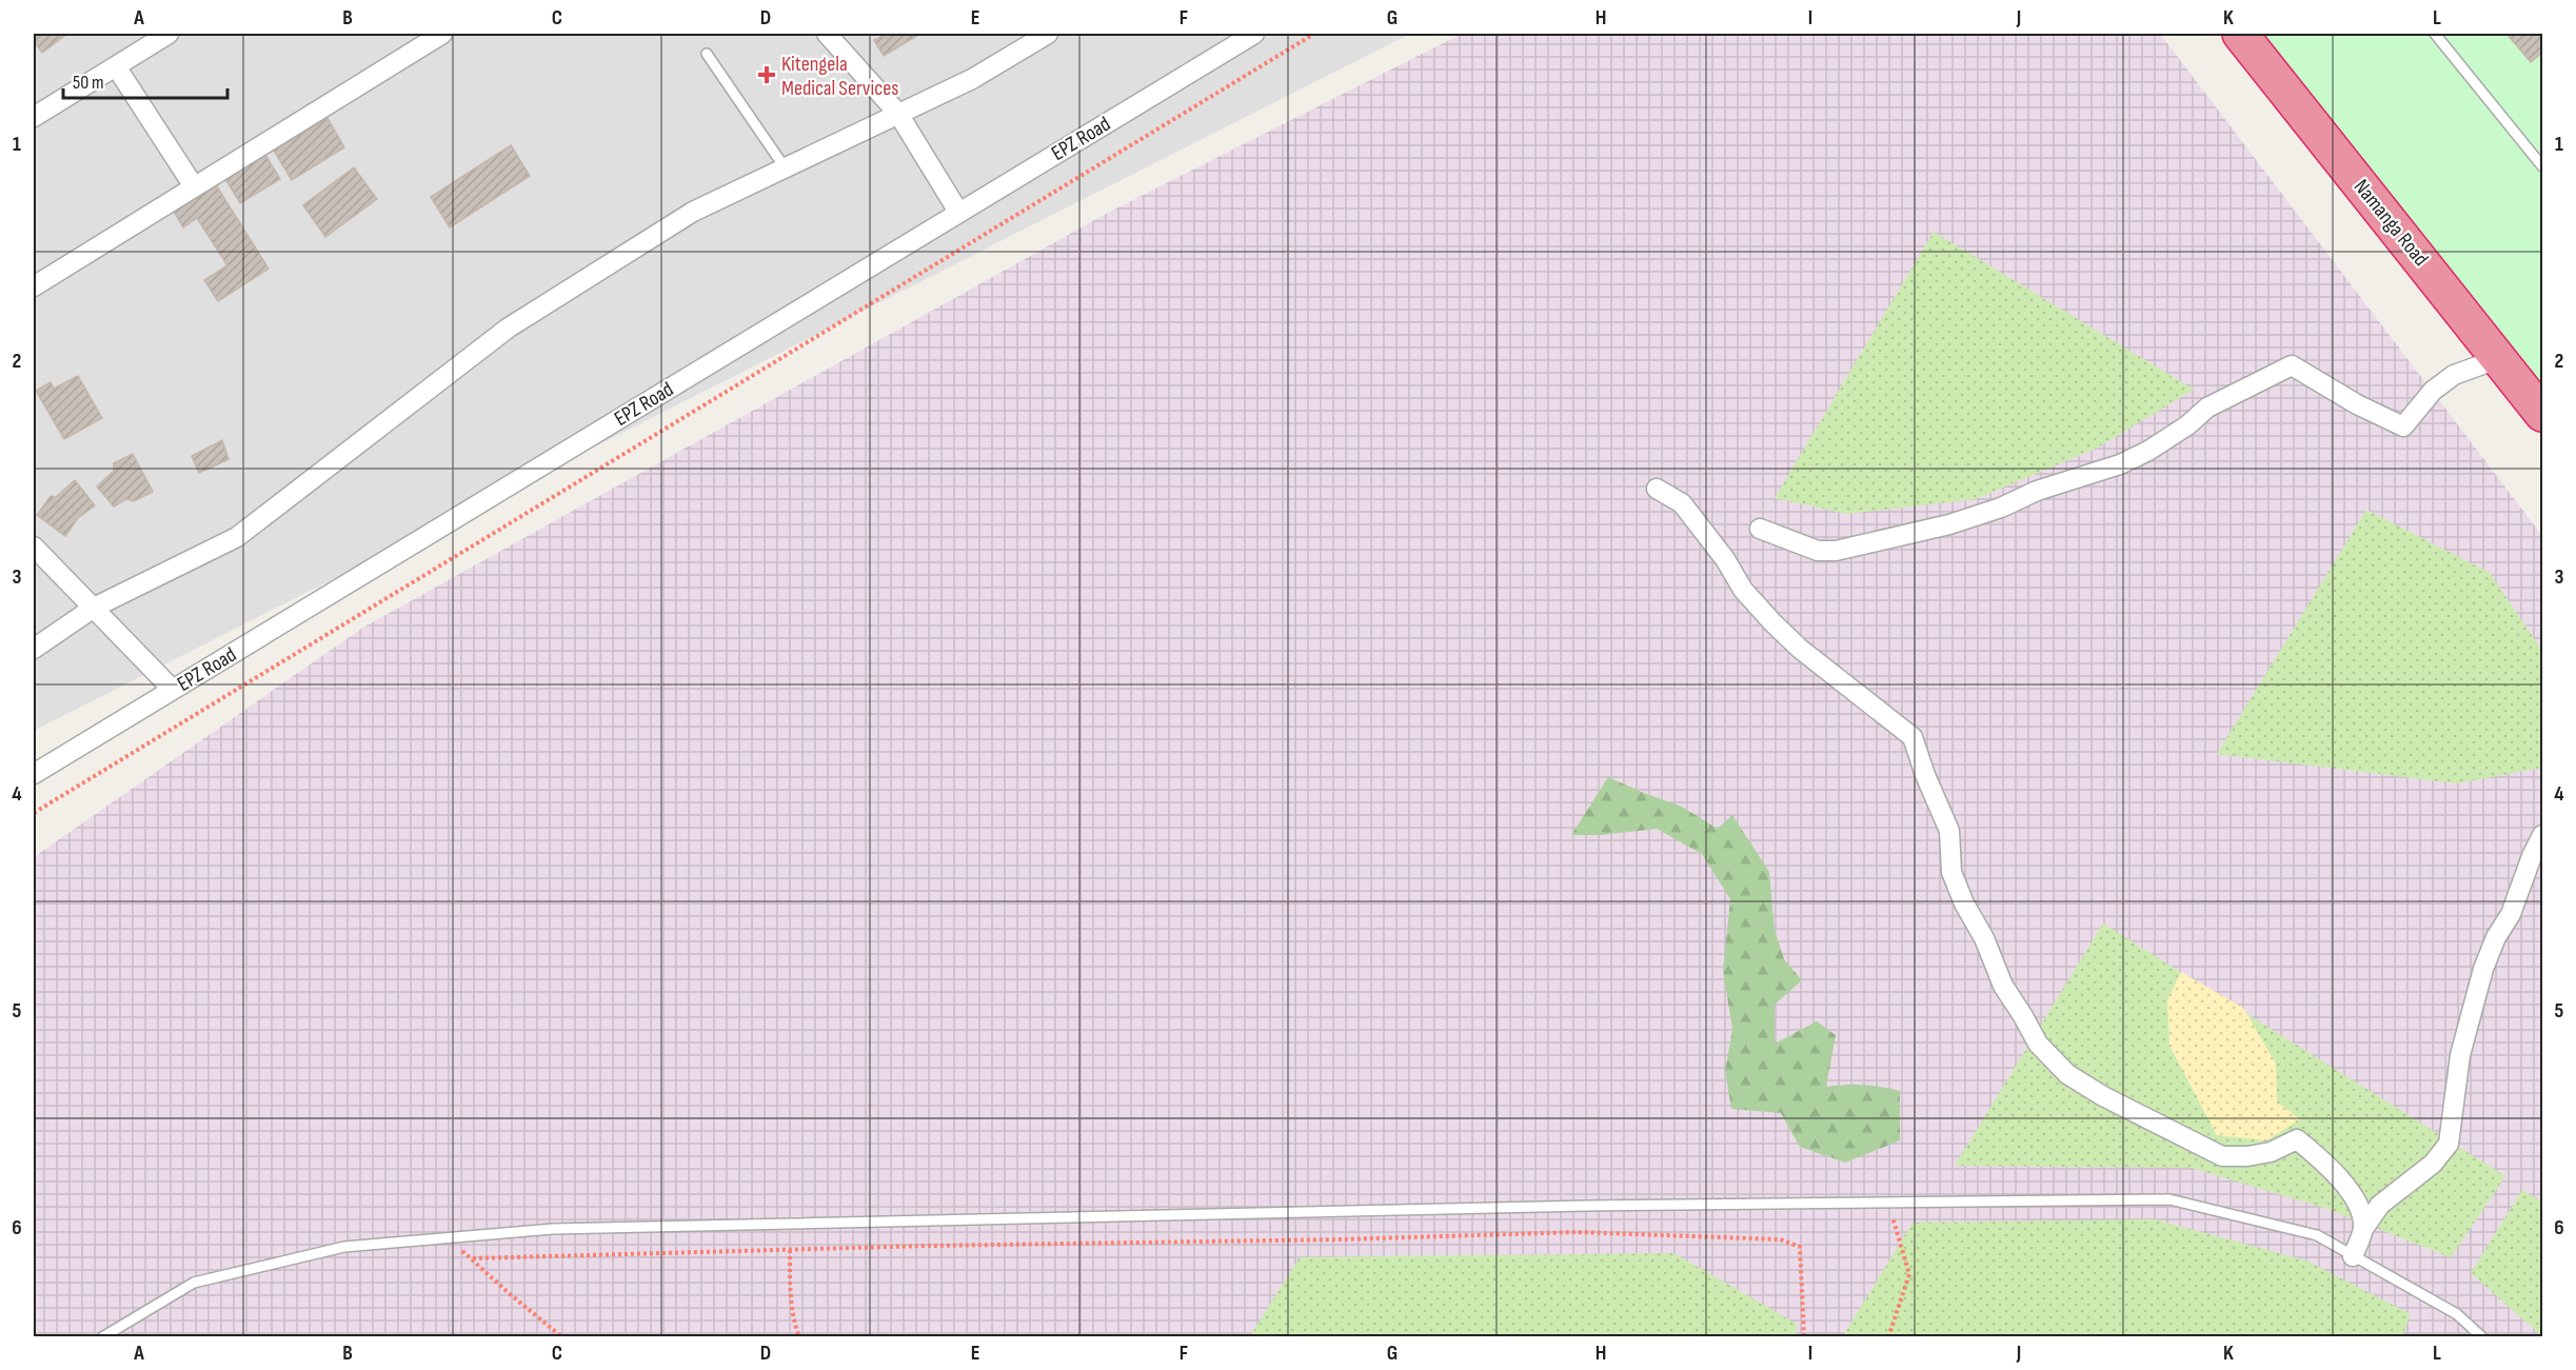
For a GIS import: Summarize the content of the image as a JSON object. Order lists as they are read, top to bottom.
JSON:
{
  "streets": {
    "highway": ["Namanga Road"],
    "street": ["EPZ Road"]
  },
  "places": {
    "health": ["Kitengela Medical Services"]
  },
  "scale_bar": "50 m",
  "grid": {
    "columns": [
      "A",
      "B",
      "C",
      "D",
      "E",
      "F",
      "G",
      "H",
      "I",
      "J",
      "K",
      "L"
    ],
    "rows": [
      "1",
      "2",
      "3",
      "4",
      "5",
      "6"
    ]
  }
}
